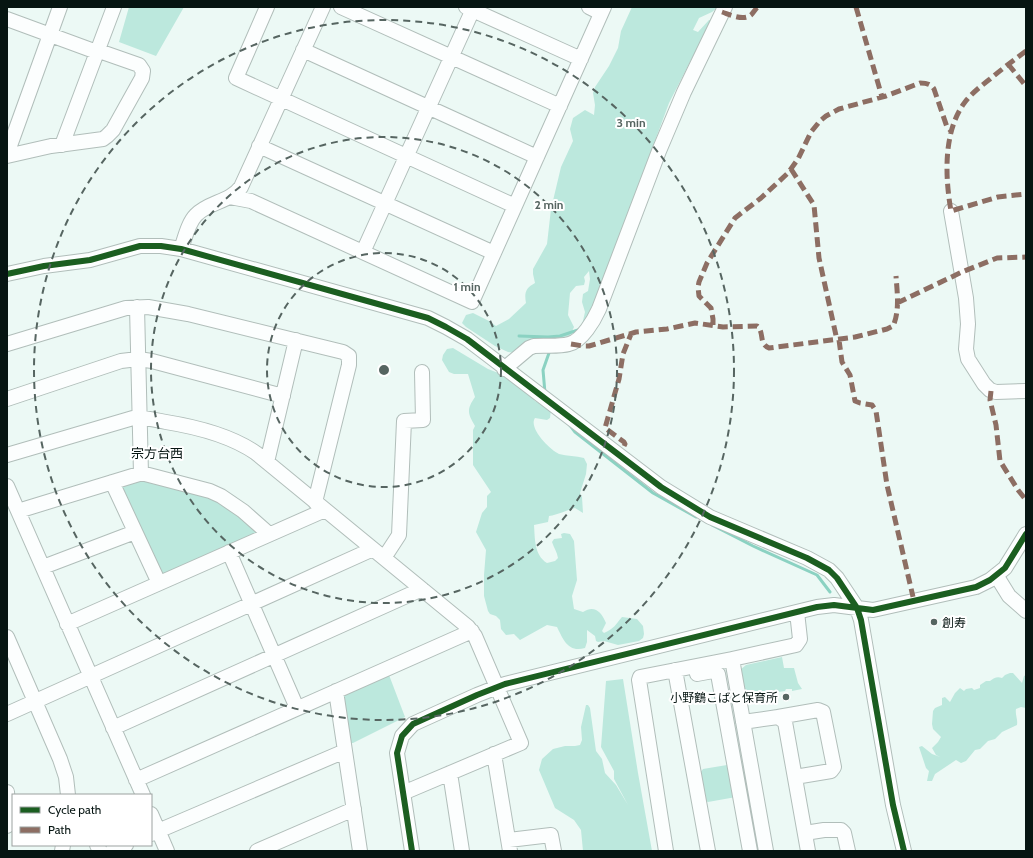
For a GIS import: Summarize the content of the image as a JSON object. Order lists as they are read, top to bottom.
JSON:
{
  "districts": ["宗方台西"],
  "places": ["創寿", "小野鶴こばと保育所"],
  "legend": ["Cycle path", "Path"],
  "rings": ["3 min", "2 min", "1 min"]
}
